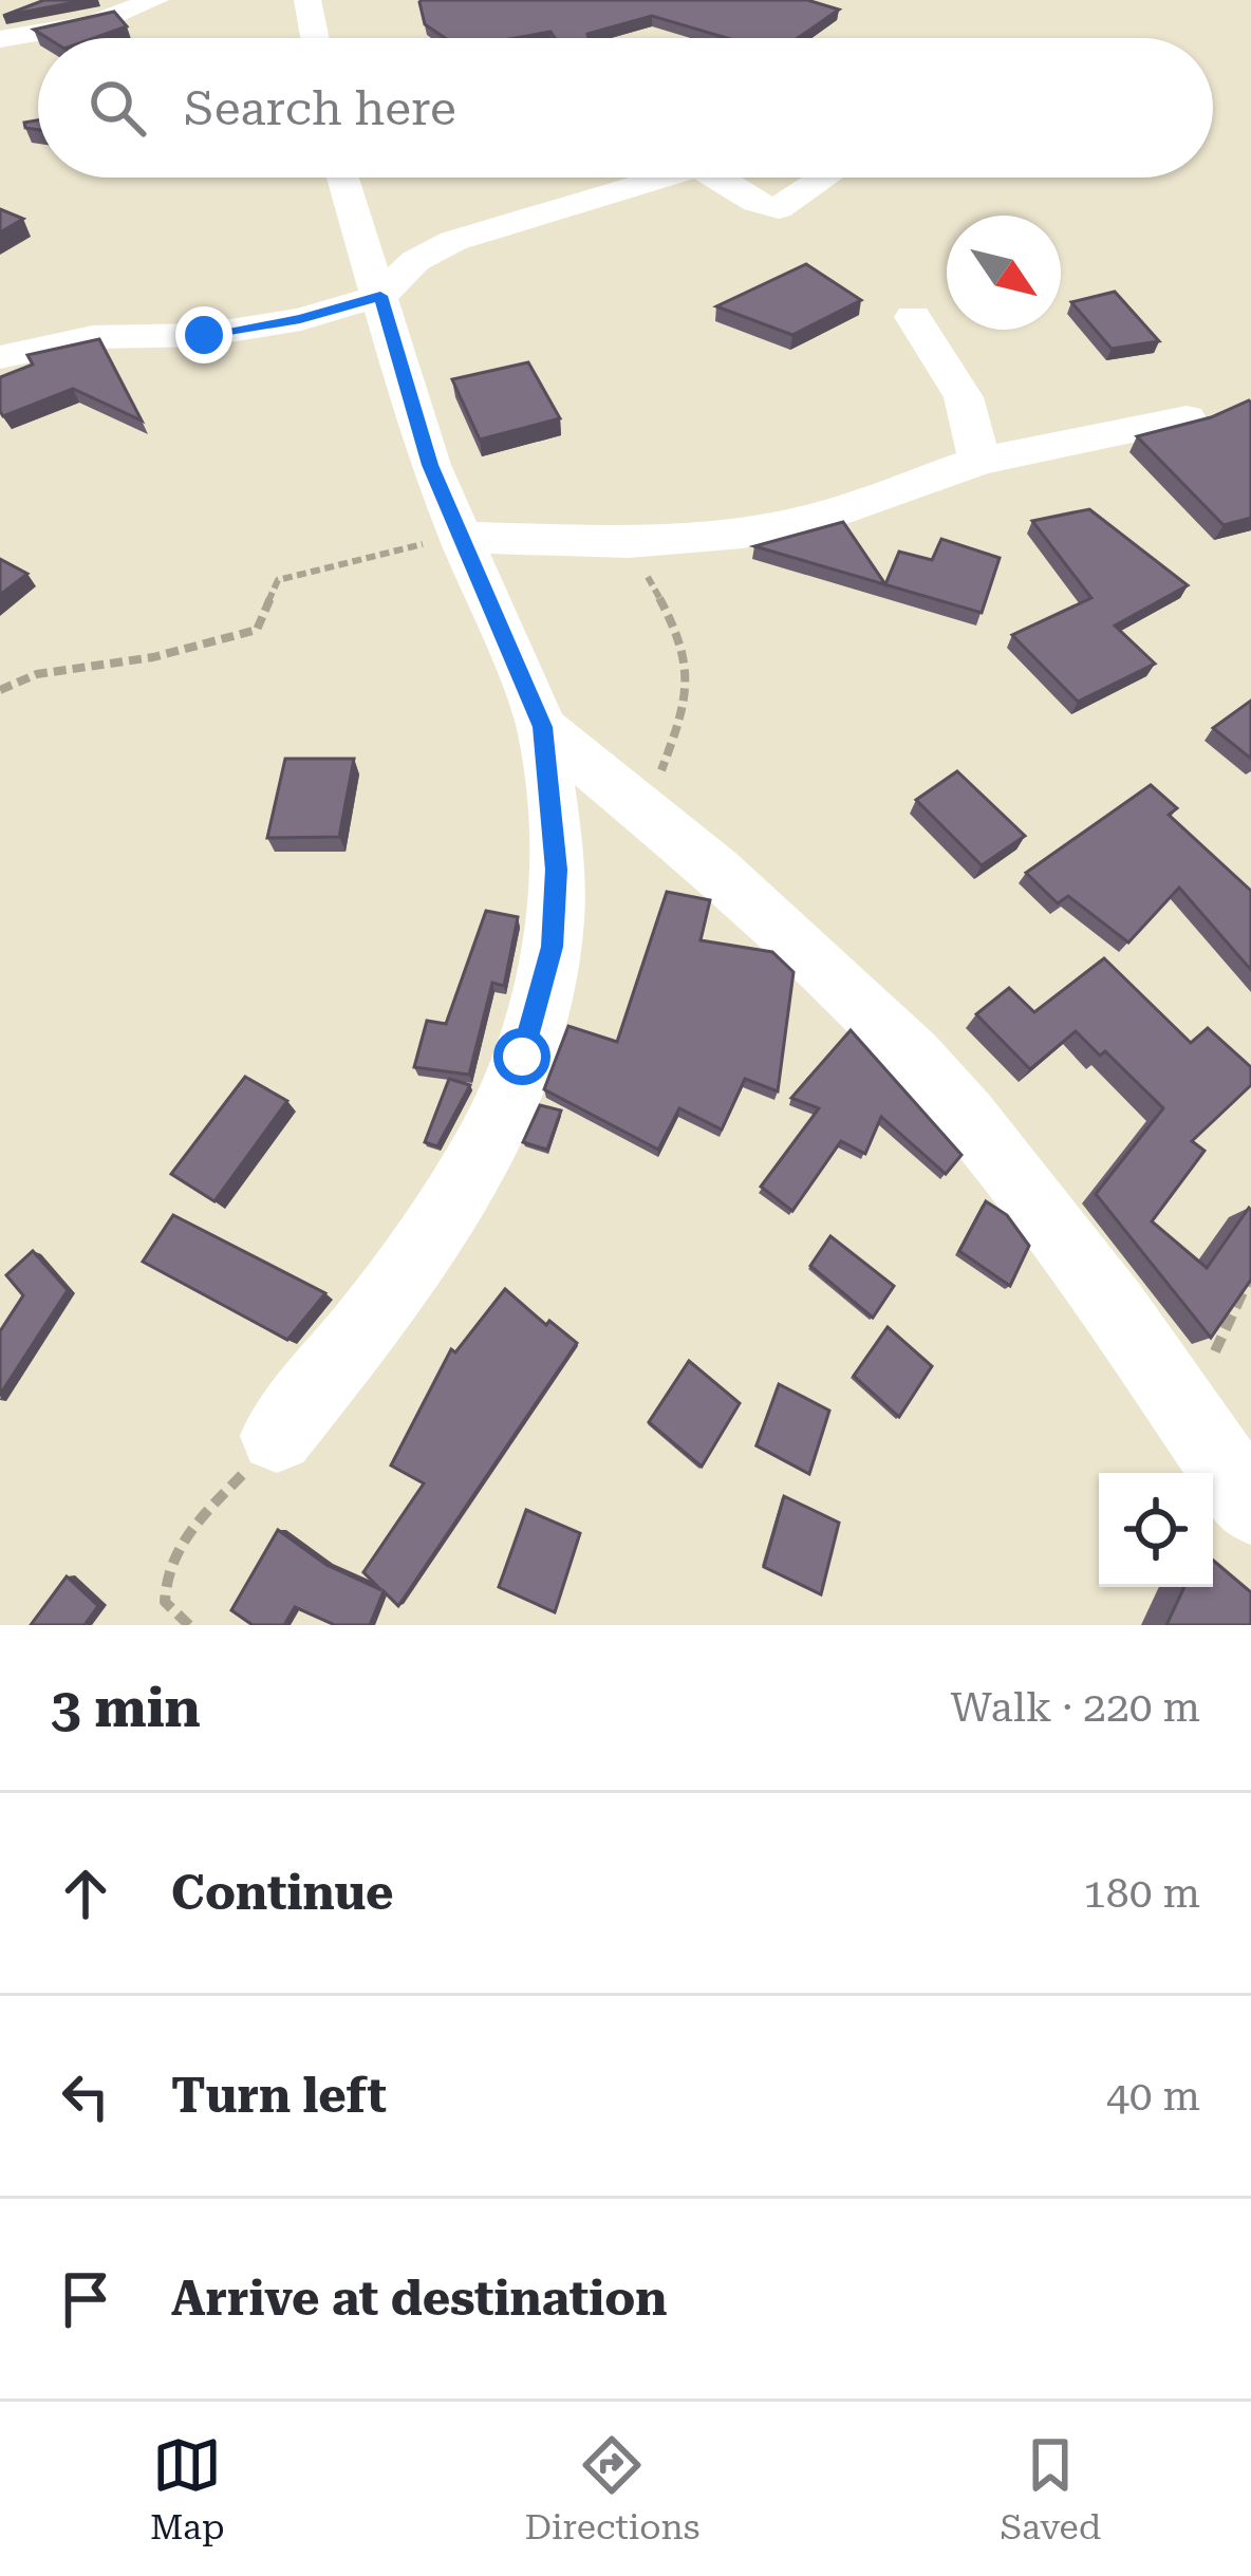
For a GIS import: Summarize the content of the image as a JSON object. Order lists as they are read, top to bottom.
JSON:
{
  "north": "bottom right",
  "page": {
    "search": "Search here",
    "heading": ["3 min", "Walk · 220 m"],
    "list": [
      ["Continue", "180 m"],
      ["Turn left", "40 m"],
      "Arrive at destination"
    ],
    "nav": ["Map", "Directions", "Saved"]
  }
}
